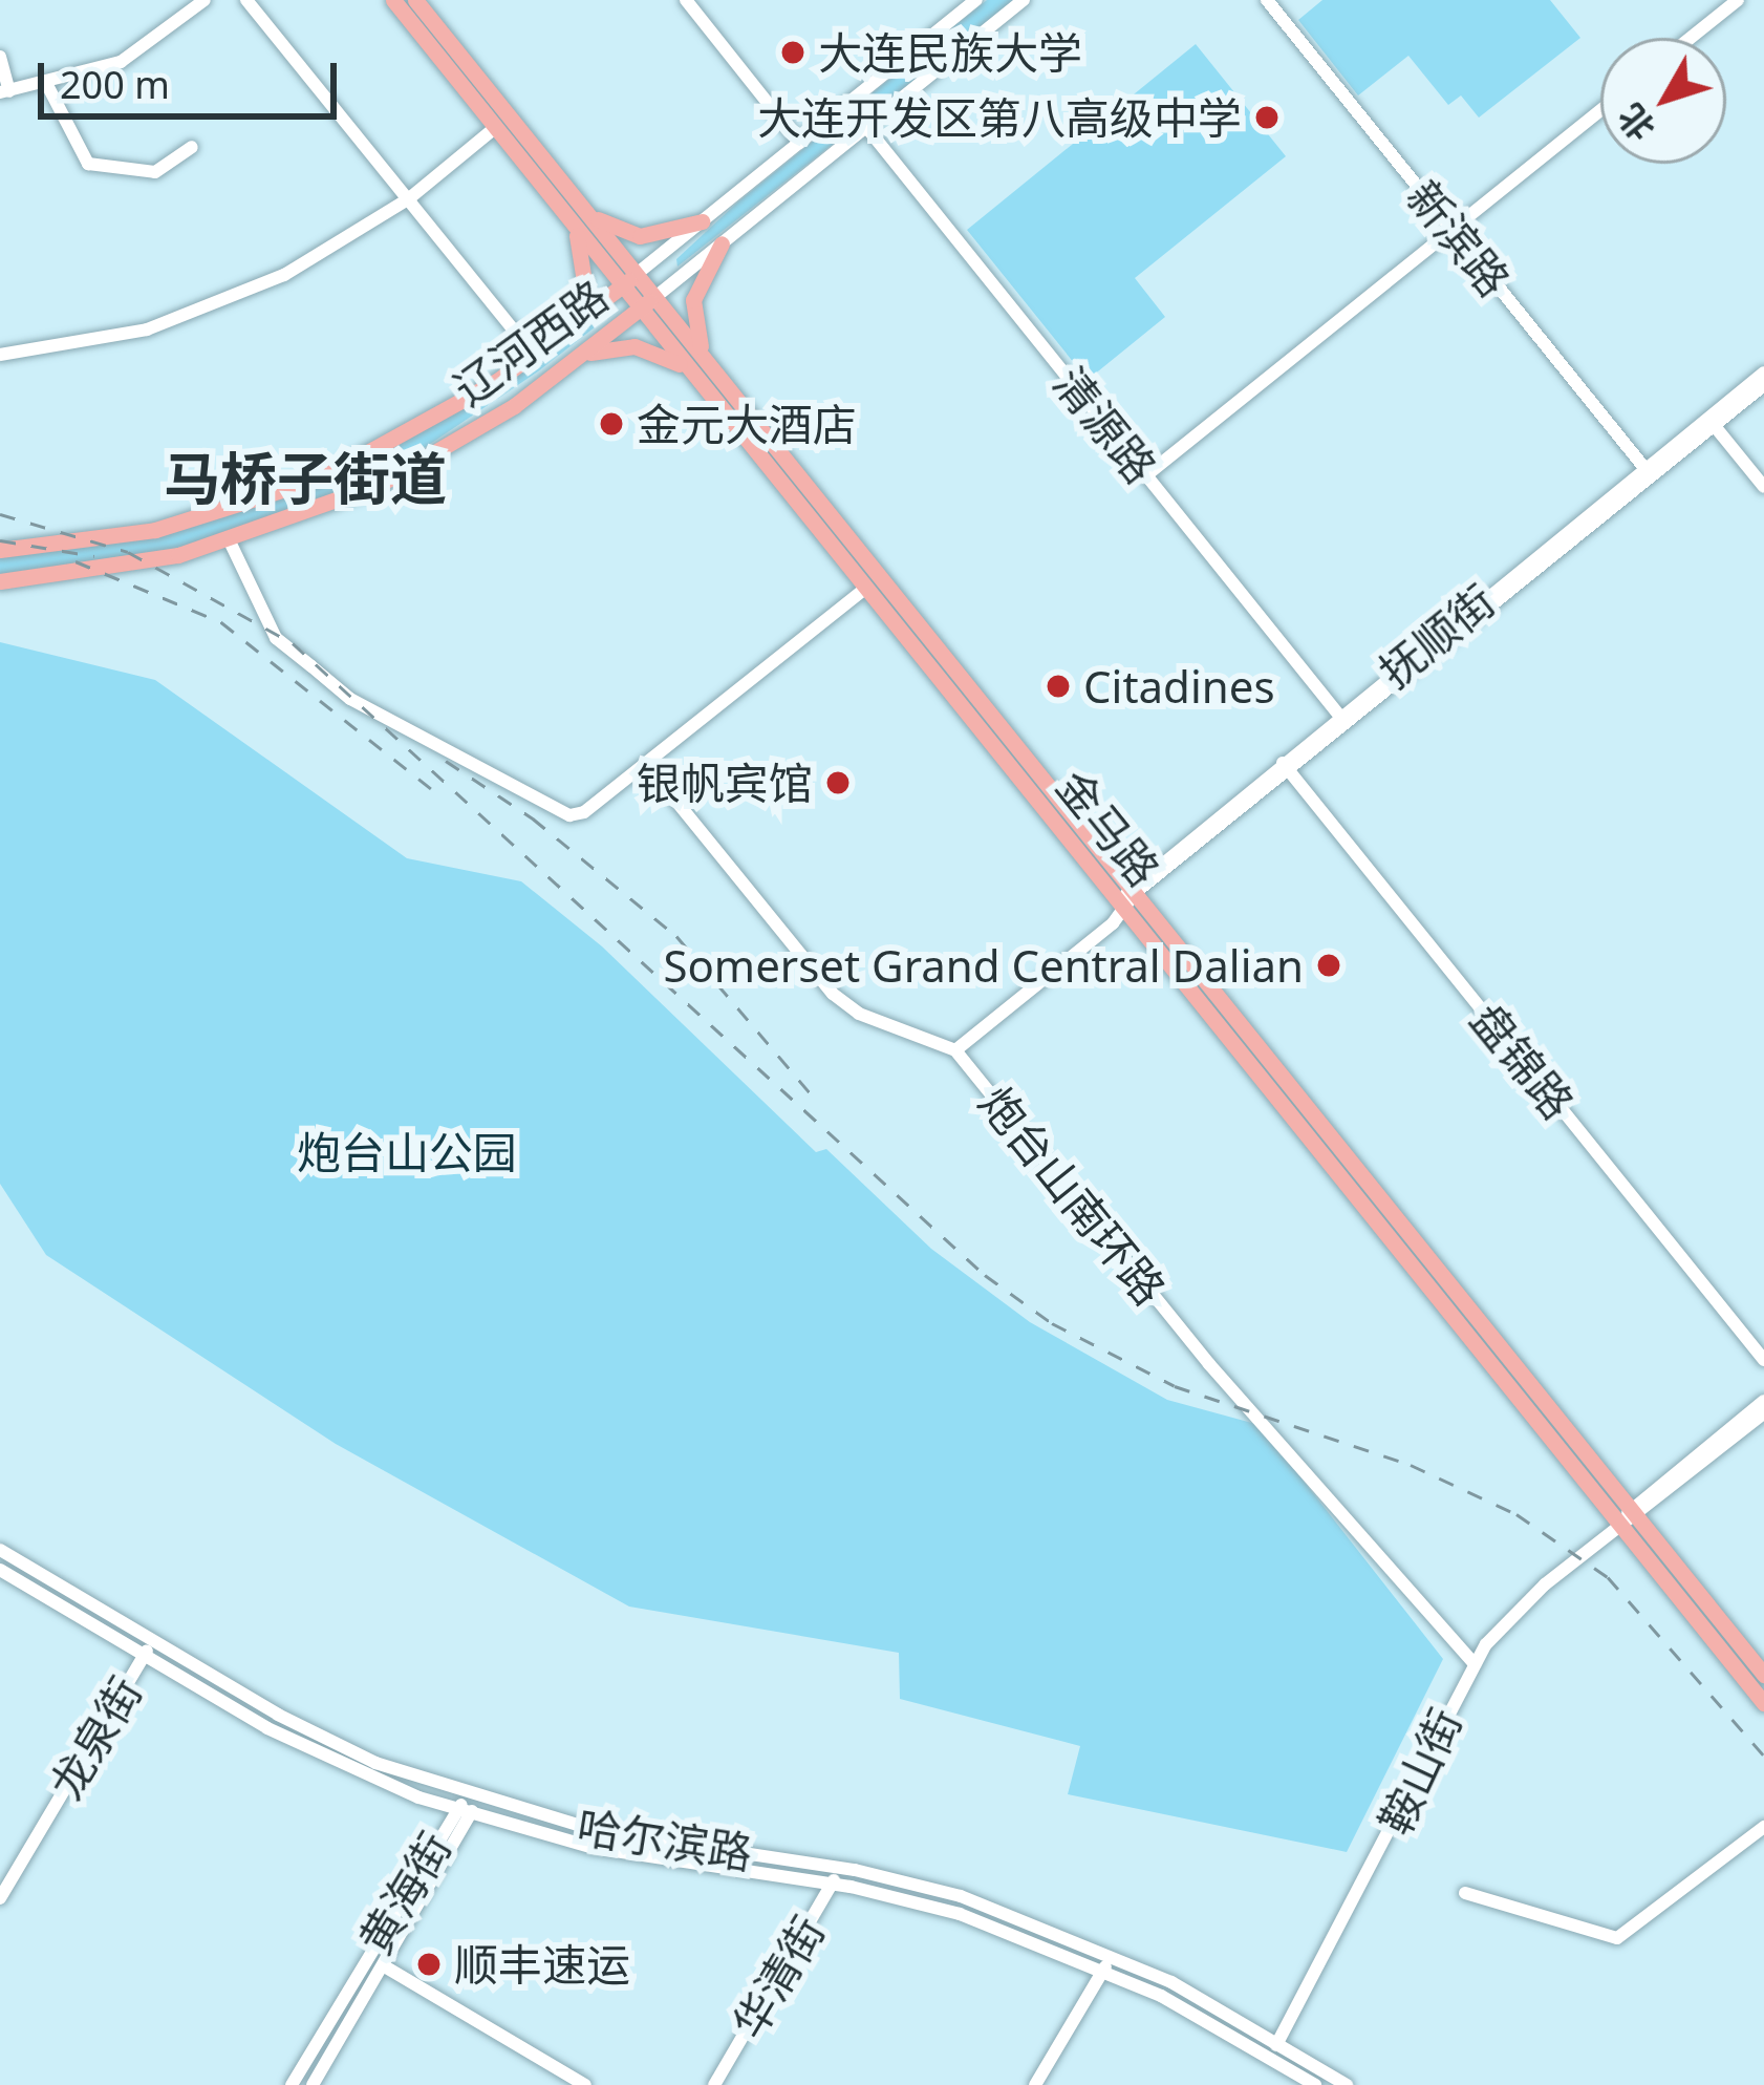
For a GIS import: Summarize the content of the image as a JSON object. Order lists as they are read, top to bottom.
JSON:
{
  "streets": {
    "main road": ["辽河西路", "金马路"],
    "street": [
      "新滨路",
      "清源路",
      "抚顺街",
      "盘锦路",
      "炮台山南环路",
      "龙泉街",
      "鞍山街",
      "哈尔滨路",
      "黄海街",
      "华清街"
    ]
  },
  "crossings": [
    ["新滨路", "抚顺街"],
    ["辽河西路", "清源路"],
    ["辽河西路", "金马路"],
    ["清源路", "抚顺街"],
    ["抚顺街", "金马路"],
    ["抚顺街", "盘锦路"],
    ["抚顺街", "炮台山南环路"],
    ["金马路", "鞍山街"],
    ["炮台山南环路", "鞍山街"],
    ["龙泉街", "哈尔滨路"],
    ["鞍山街", "哈尔滨路"],
    ["哈尔滨路", "黄海街"],
    ["哈尔滨路", "华清街"]
  ],
  "districts": ["马桥子街道"],
  "parks": ["炮台山公园"],
  "places": [
    "大连民族大学",
    "大连开发区第八高级中学",
    "金元大酒店",
    "Citadines",
    "银帆宾馆",
    "Somerset Grand Central Dalian",
    "顺丰速运"
  ],
  "scale_bar": "200 m",
  "north": "bottom left"
}
